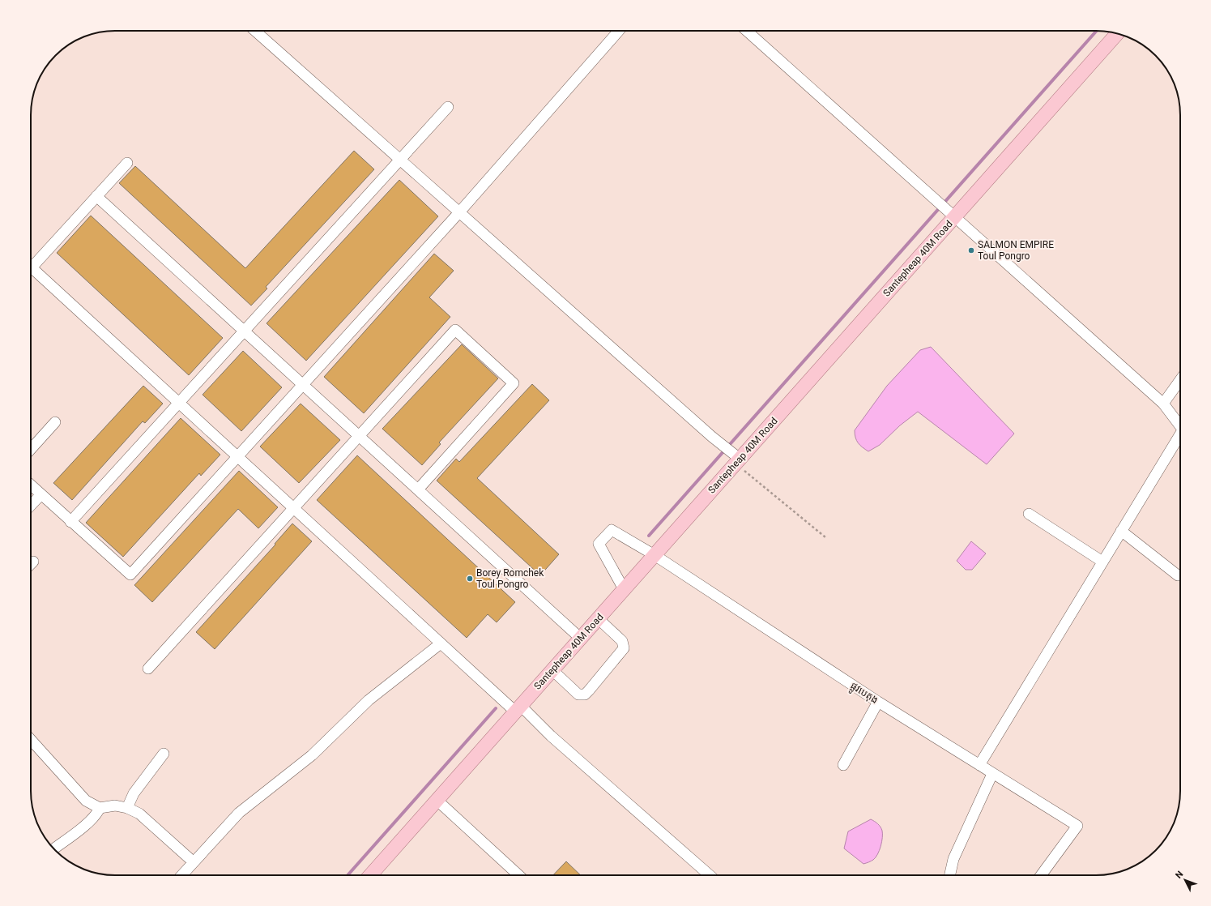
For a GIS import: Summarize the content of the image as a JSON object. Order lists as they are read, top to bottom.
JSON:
{
  "streets": {
    "main road": ["Santepheap 40M Road"],
    "street": ["ផ្លូវបេតុង"]
  },
  "crossings": [
    ["Santepheap 40M Road", "ផ្លូវបេតុង"]
  ],
  "places": ["SALMON EMPIRE Toul Pongro", "Borey Romchek Toul Pongro"],
  "north": "top left"
}
